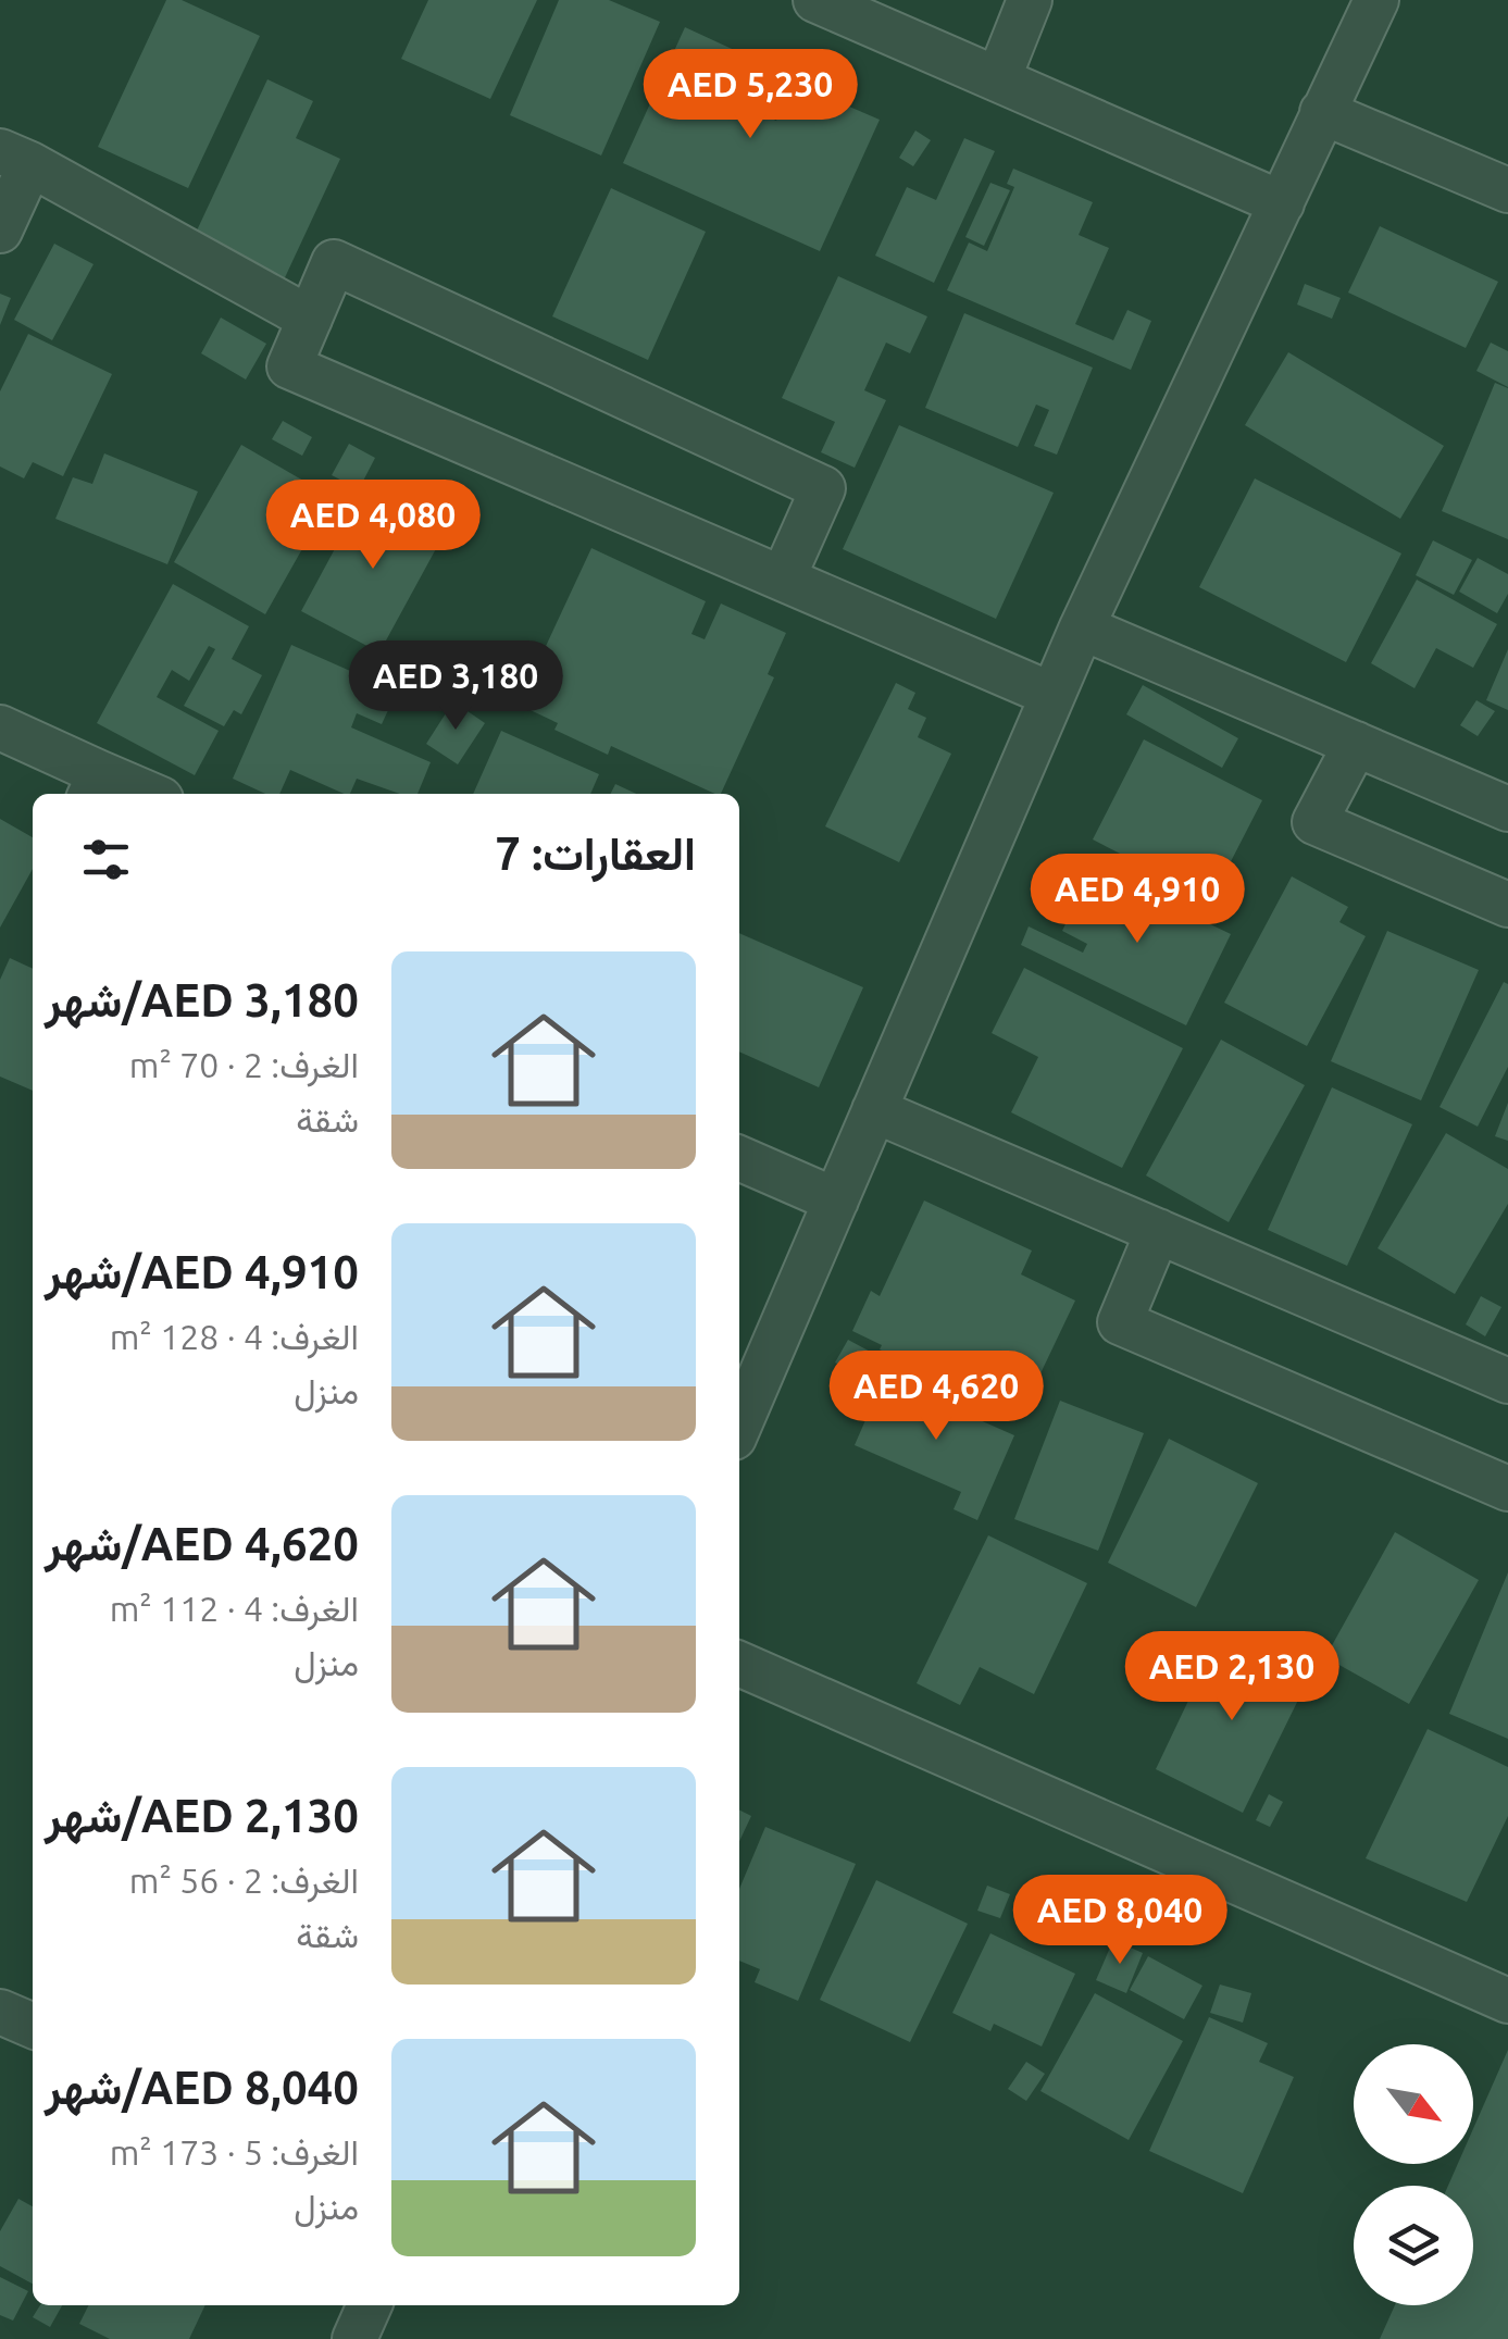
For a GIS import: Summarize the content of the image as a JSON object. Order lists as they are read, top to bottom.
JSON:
{
  "north": "bottom right",
  "page": {
    "price": [
      "AED 5,230",
      "AED 4,080",
      "AED 3,180",
      "AED 4,910",
      "AED 4,620",
      "AED 2,130",
      "AED 8,040"
    ],
    "heading": "العقارات: 7",
    "list": [
      {
        "name": "AED 3,180/شهر",
        "note": "الغرف: 2 · 70 m² · شقة"
      },
      {
        "name": "AED 4,910/شهر",
        "note": "الغرف: 4 · 128 m² · منزل"
      },
      {
        "name": "AED 4,620/شهر",
        "note": "الغرف: 4 · 112 m² · منزل"
      },
      {
        "name": "AED 2,130/شهر",
        "note": "الغرف: 2 · 56 m² · شقة"
      },
      {
        "name": "AED 8,040/شهر",
        "note": "الغرف: 5 · 173 m² · منزل"
      }
    ]
  }
}
